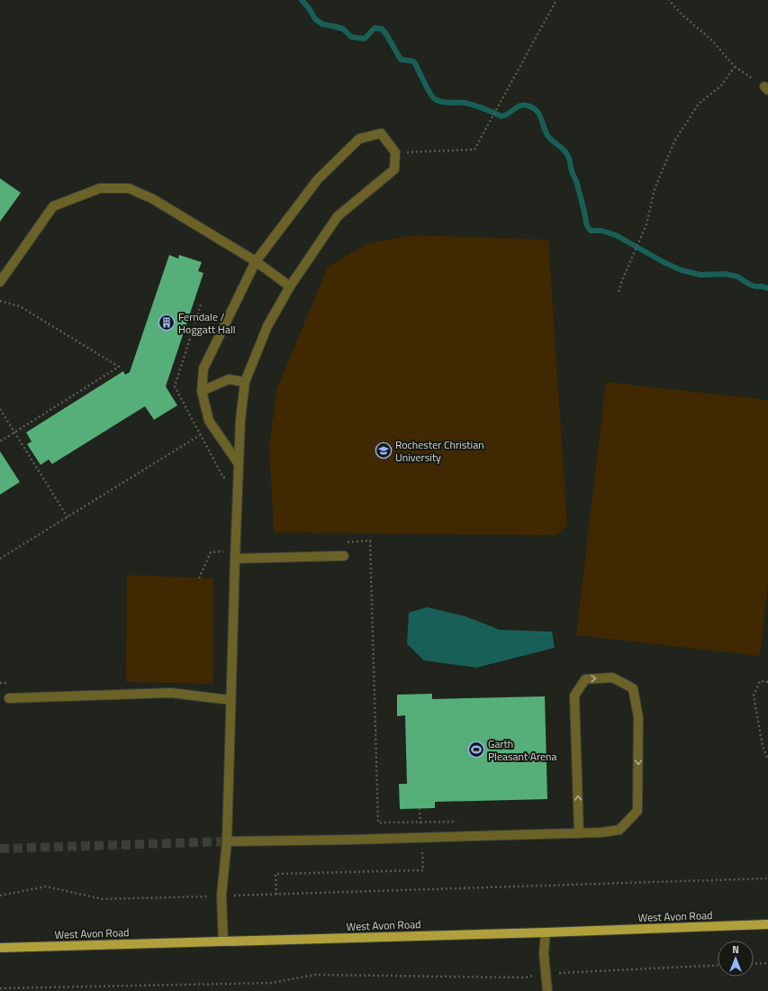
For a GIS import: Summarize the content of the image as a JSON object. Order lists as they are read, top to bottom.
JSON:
{
  "streets": {
    "main road": ["West Avon Road"]
  },
  "places": {
    "building": ["Ferndale / Hoggatt Hall"],
    "school or university": ["Rochester Christian University"],
    "sports": ["Garth Pleasant Arena"]
  },
  "north": "top"
}
